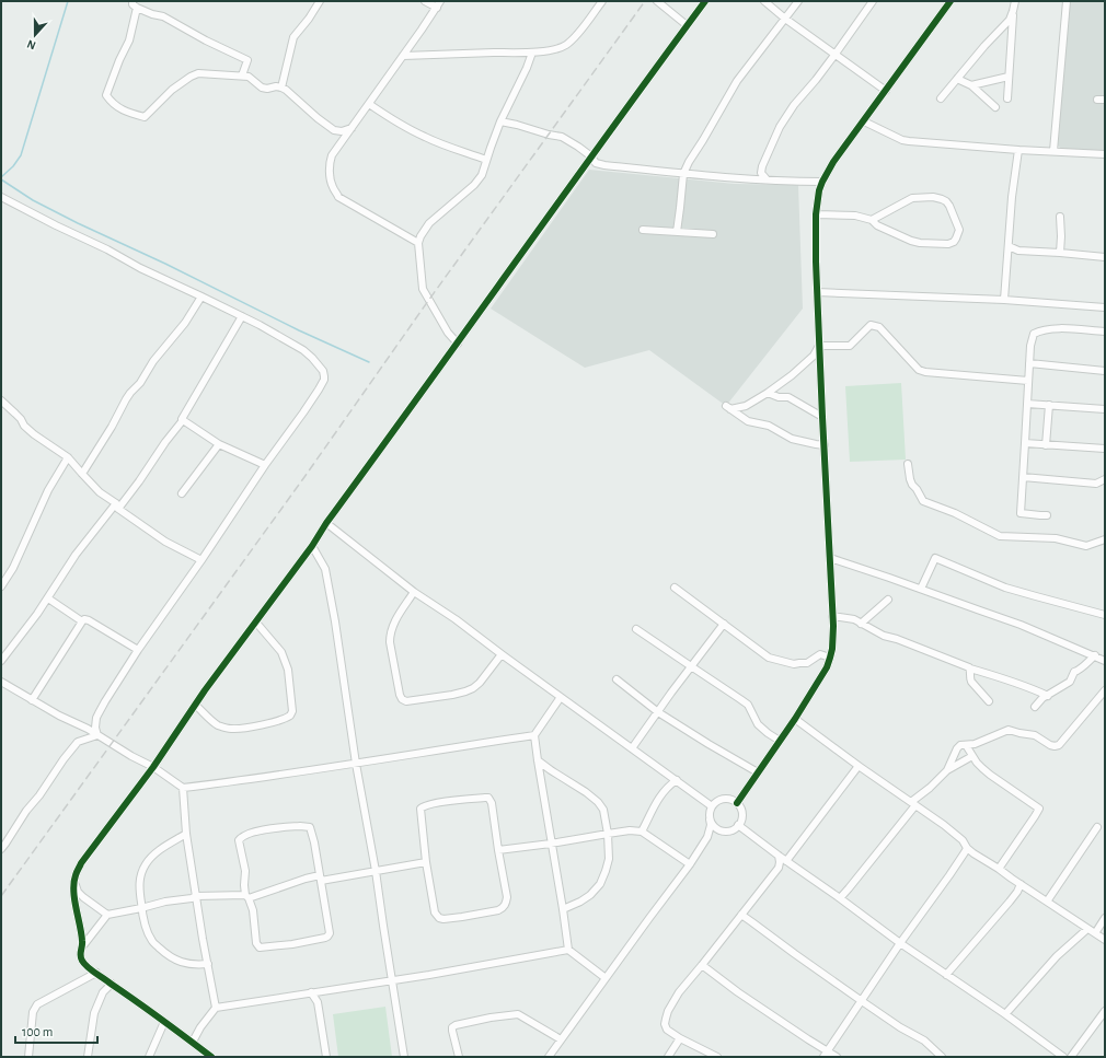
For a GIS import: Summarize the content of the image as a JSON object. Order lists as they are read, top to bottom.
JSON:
{
  "scale_bar": "100 m",
  "north": "bottom"
}
